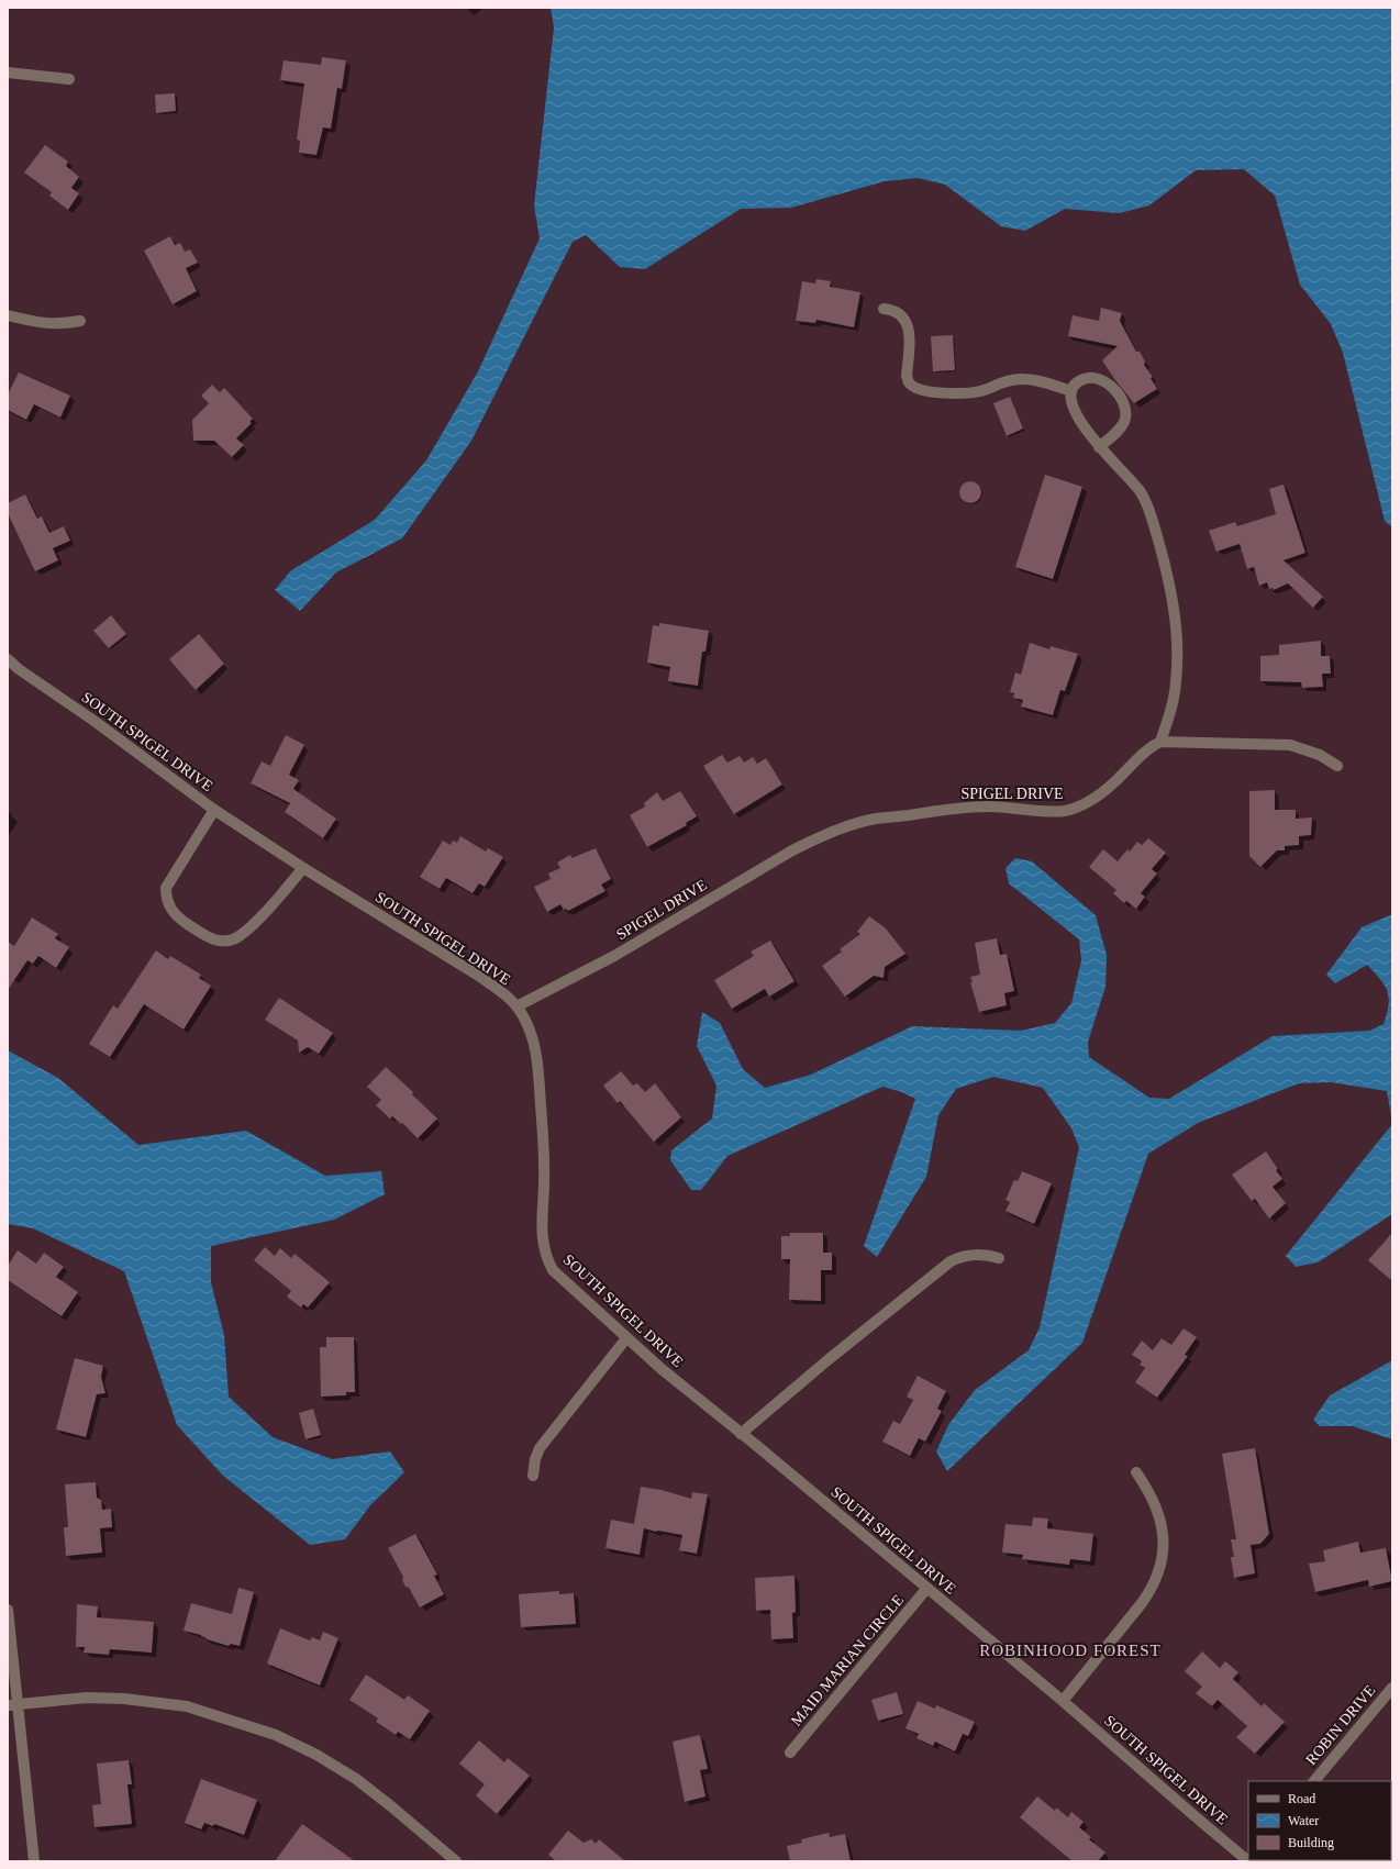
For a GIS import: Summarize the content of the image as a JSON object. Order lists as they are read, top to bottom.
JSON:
{
  "streets": {
    "street": [
      "SOUTH SPIGEL DRIVE",
      "SPIGEL DRIVE",
      "MAID MARIAN CIRCLE",
      "ROBIN DRIVE"
    ]
  },
  "crossings": [
    ["SOUTH SPIGEL DRIVE", "SPIGEL DRIVE"],
    ["SOUTH SPIGEL DRIVE", "MAID MARIAN CIRCLE"]
  ],
  "districts": ["ROBINHOOD FOREST"],
  "legend": ["Road", "Water", "Building"]
}
